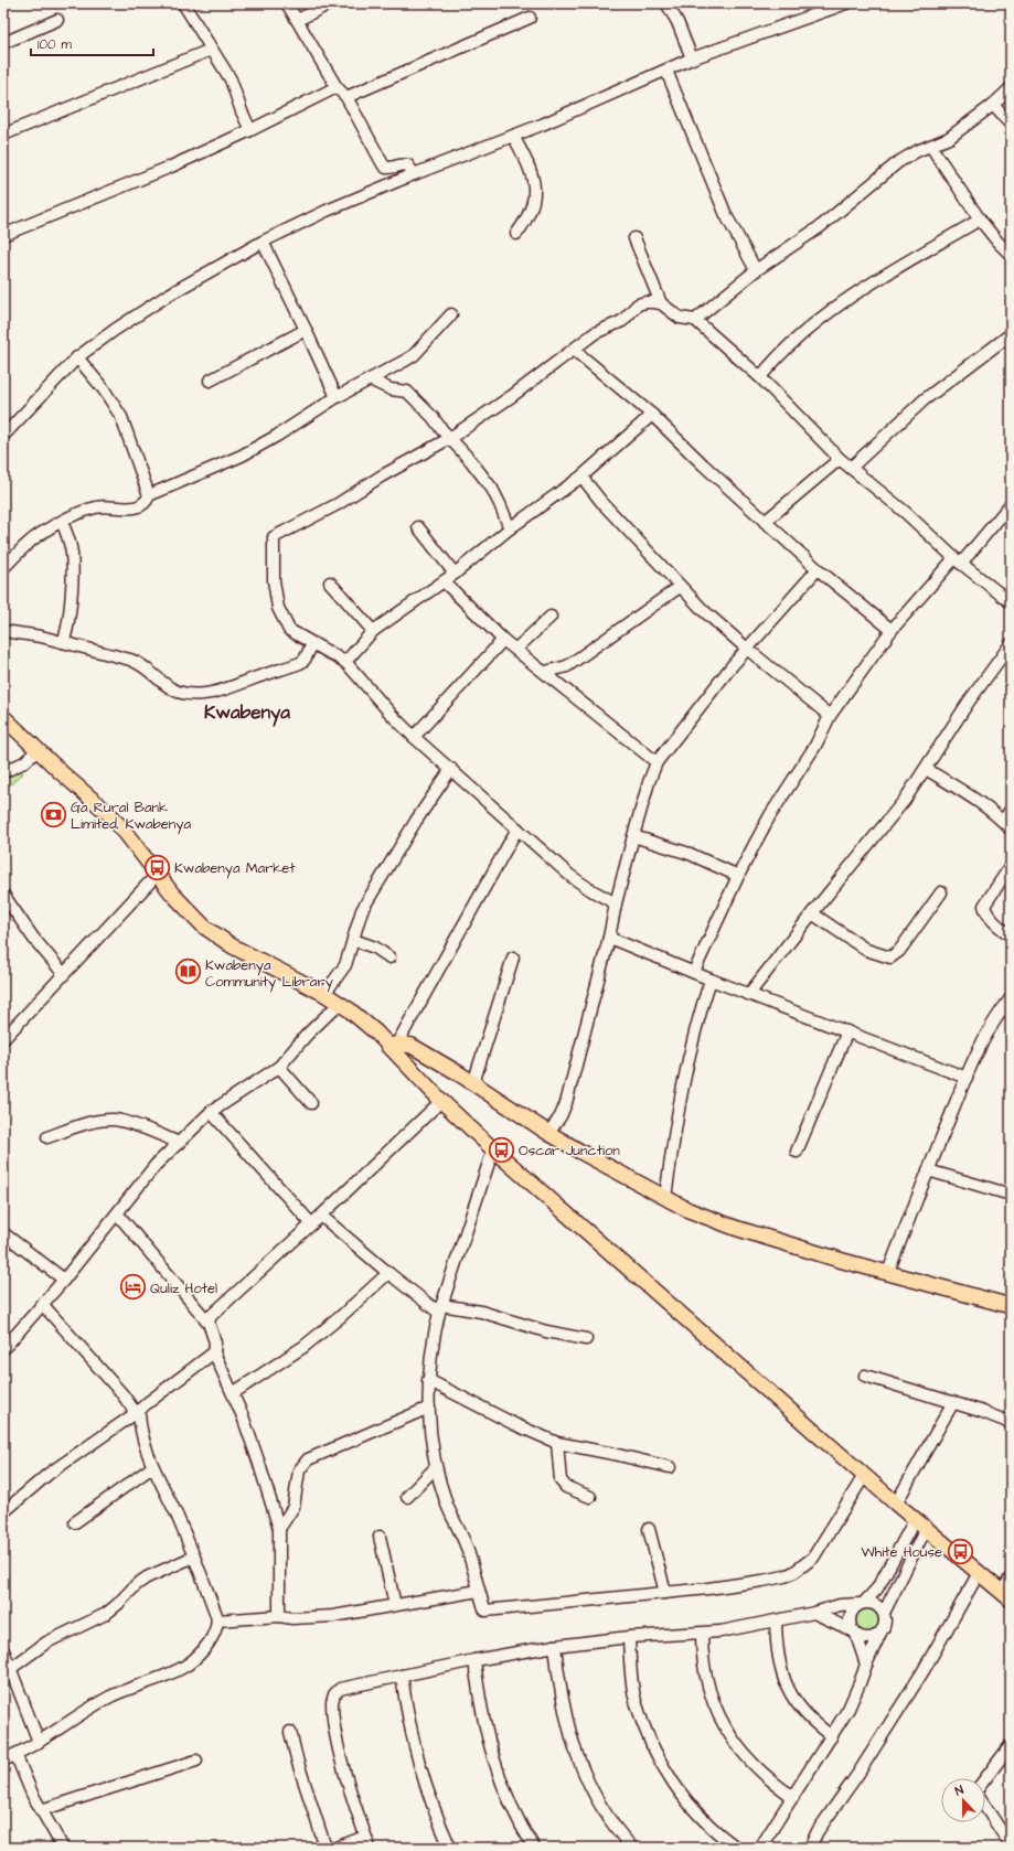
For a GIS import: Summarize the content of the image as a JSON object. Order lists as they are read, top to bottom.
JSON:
{
  "districts": ["Kwabenya"],
  "places": {
    "bank": ["Ga Rural Bank Limited, Kwabenya"],
    "bus stop": ["Kwabenya Market", "Oscar Junction", "White House"],
    "library": ["Kwabenya Community Library"],
    "hotel": ["Quliz Hotel"]
  },
  "scale_bar": "100 m",
  "north": "top"
}
